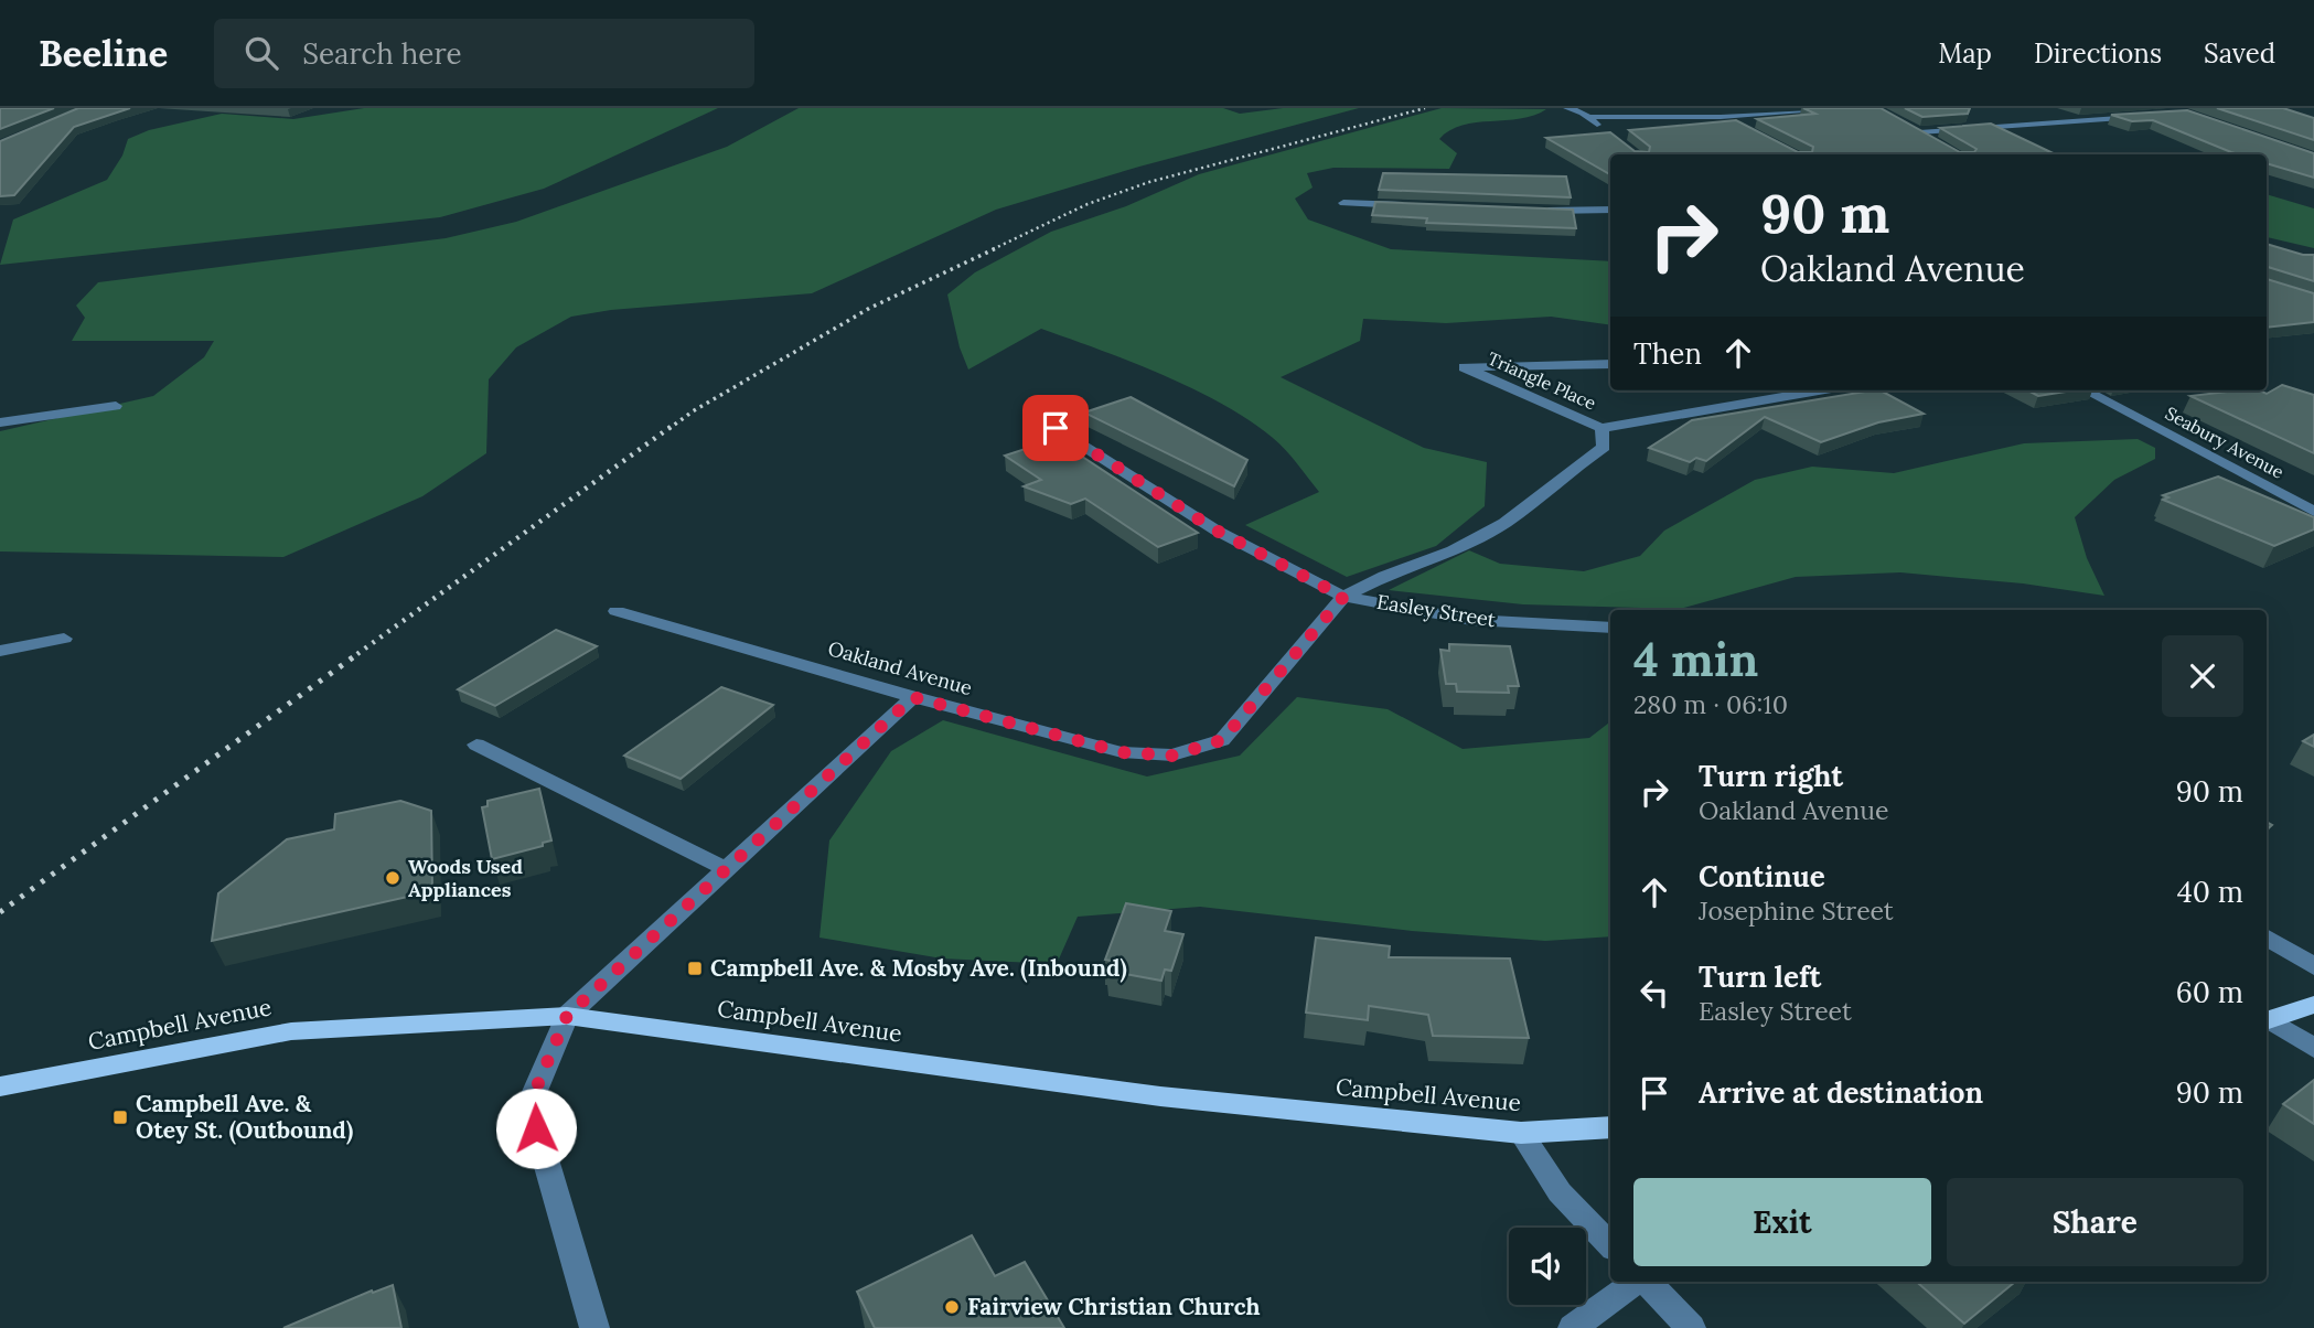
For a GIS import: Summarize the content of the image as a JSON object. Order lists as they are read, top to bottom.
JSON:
{
  "streets": {
    "main road": ["Campbell Avenue"],
    "street": [
      "Triangle Place",
      "Seabury Avenue",
      "Easley Street",
      "Oakland Avenue"
    ]
  },
  "crossings": [
    ["Easley Street", "Oakland Avenue"]
  ],
  "places": {
    "other": ["Woods Used Appliances", "Fairview Christian Church"],
    "transit": ["Campbell Ave. & Mosby Ave. (Inbound)", "Campbell Ave. & Otey St. (Outbound)"]
  },
  "page": {
    "header": "Beeline",
    "search": "Search here",
    "nav": ["Map", "Directions", "Saved"],
    "turn": ["90 m", "Oakland Avenue"],
    "then": "Then",
    "heading": ["4 min", "280 m · 06:10"],
    "list": [
      {
        "name": "Turn right",
        "note": "Oakland Avenue",
        "value": "90 m"
      },
      {
        "name": "Continue",
        "note": "Josephine Street",
        "value": "40 m"
      },
      {
        "name": "Turn left",
        "note": "Easley Street",
        "value": "60 m"
      },
      {
        "name": "Arrive at destination",
        "value": "90 m"
      }
    ],
    "buttons": ["Exit", "Share"]
  }
}
